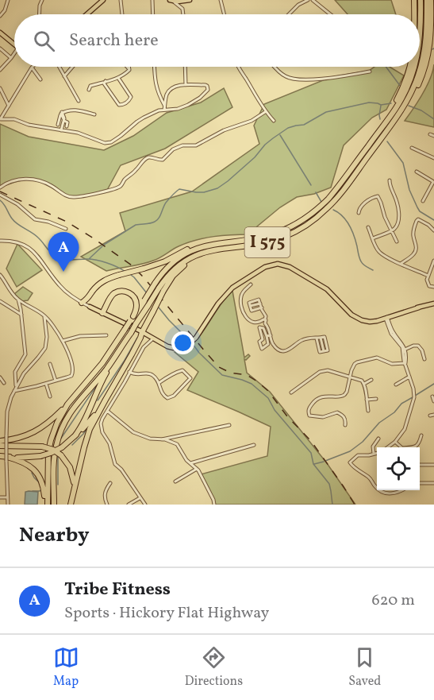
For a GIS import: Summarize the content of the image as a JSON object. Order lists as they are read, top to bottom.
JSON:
{
  "streets": {
    "highway": ["I 575"]
  },
  "page": {
    "search": "Search here",
    "pins": "A",
    "heading": "Nearby",
    "list": [
      {
        "mark": "A",
        "name": "Tribe Fitness",
        "note": "Sports · Hickory Flat Highway",
        "value": "620 m"
      }
    ],
    "nav": ["Map", "Directions", "Saved"]
  }
}
